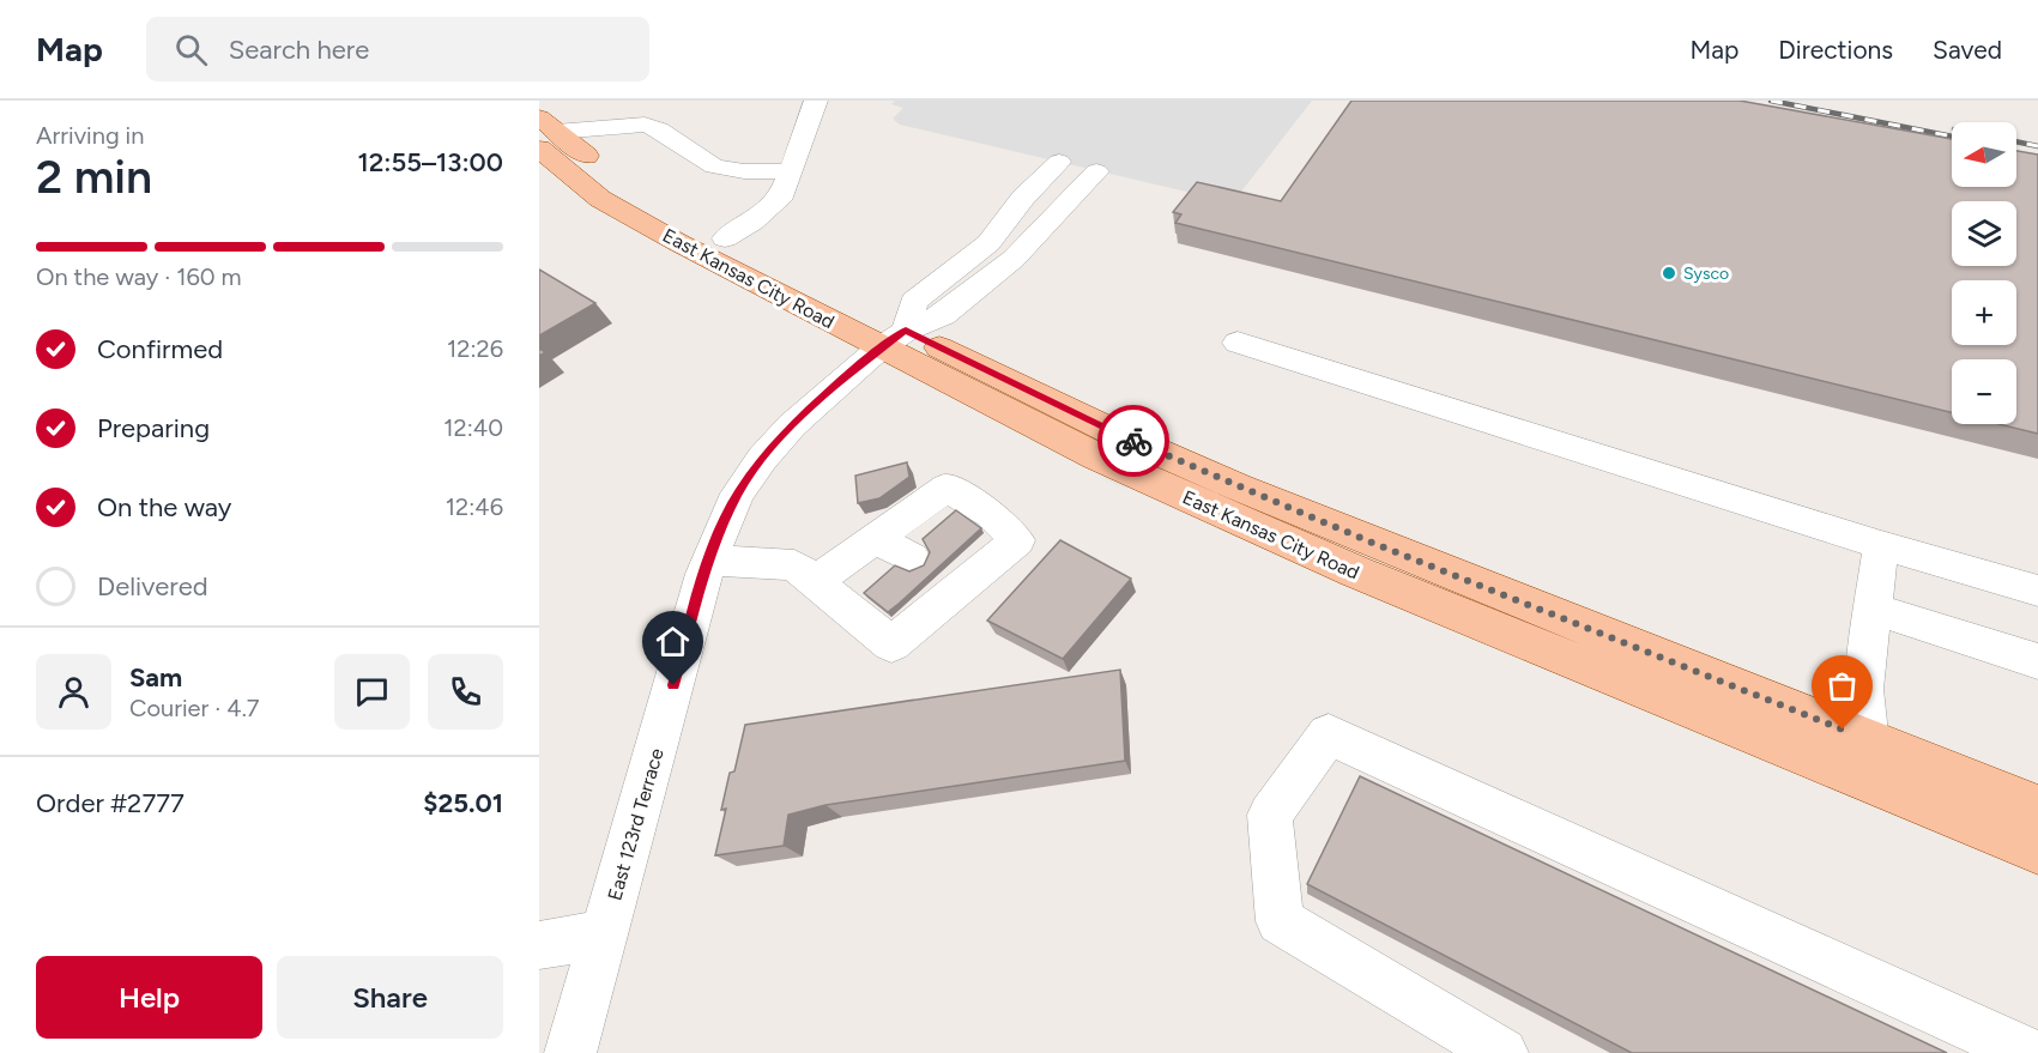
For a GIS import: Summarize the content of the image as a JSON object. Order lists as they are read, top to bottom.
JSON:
{
  "streets": {
    "main road": ["East Kansas City Road"],
    "street": ["East 123rd Terrace"]
  },
  "crossings": [
    ["East Kansas City Road", "East 123rd Terrace"]
  ],
  "places": ["Sysco"],
  "north": "left",
  "page": {
    "header": "Map",
    "search": "Search here",
    "nav": ["Map", "Directions", "Saved"],
    "heading": ["2 min", "Arriving in", "12:55–13:00"],
    "panel": [
      "Sam",
      "Courier · 4.7",
      "Order #2777",
      "$25.01"
    ],
    "map_buttons": ["+", "−"],
    "bar": "On the way · 160 m",
    "list": [
      ["Confirmed", "12:26"],
      ["Preparing", "12:40"],
      ["On the way", "12:46"],
      "Delivered"
    ],
    "buttons": ["Help", "Share"]
  }
}
